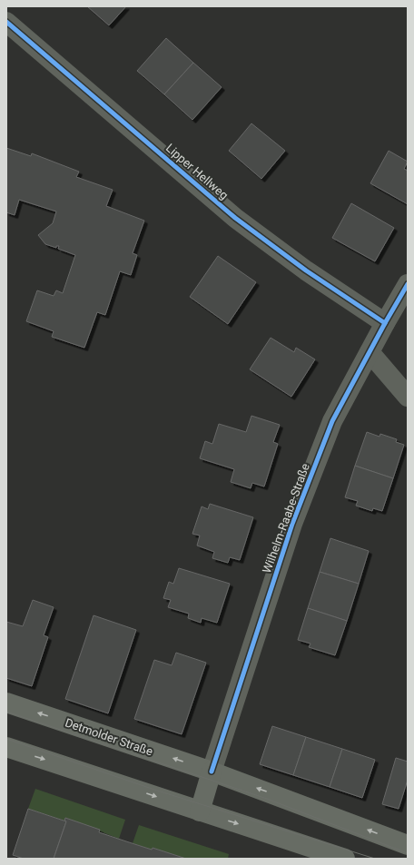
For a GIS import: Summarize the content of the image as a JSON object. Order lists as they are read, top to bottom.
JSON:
{
  "streets": {
    "main road": ["Detmolder Straße"],
    "street": ["Lipper Hellweg", "Wilhelm-Raabe-Straße"]
  },
  "crossings": [
    ["Lipper Hellweg", "Wilhelm-Raabe-Straße"],
    ["Wilhelm-Raabe-Straße", "Detmolder Straße"]
  ]
}
